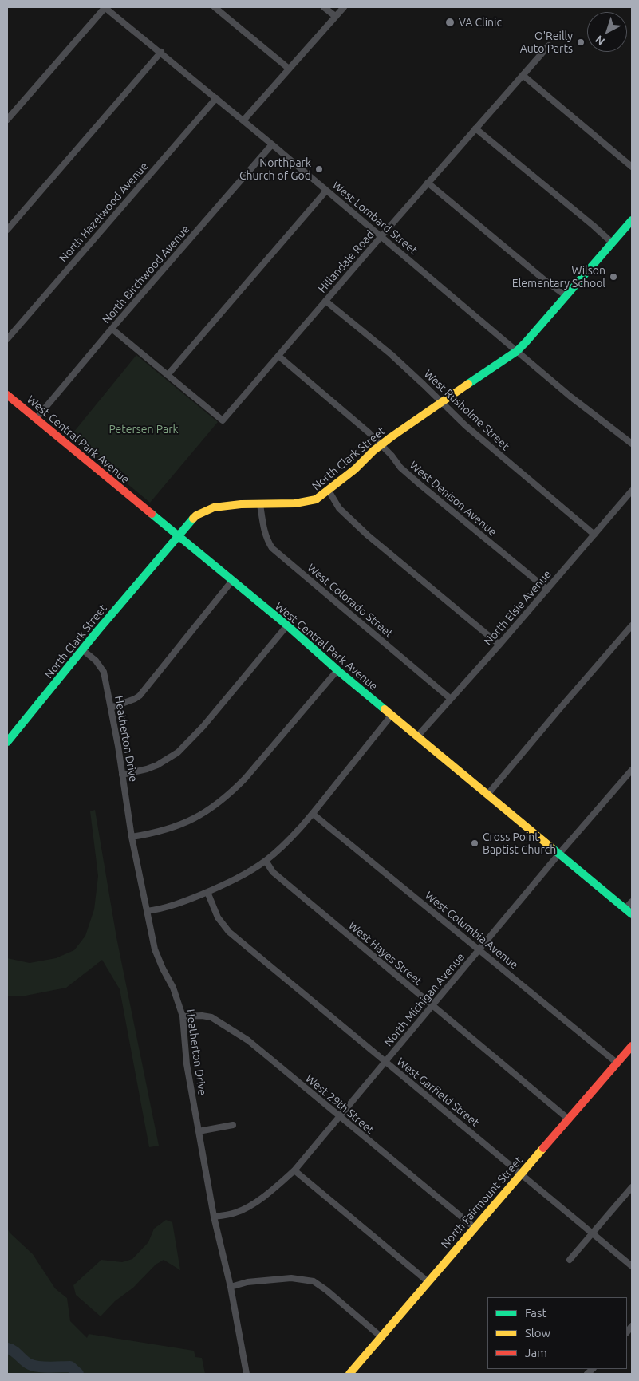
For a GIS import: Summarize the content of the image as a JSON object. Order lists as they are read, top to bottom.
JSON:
{
  "streets": {
    "street": [
      "North Hazelwood Avenue",
      "West Lombard Street",
      "Hillandale Road",
      "North Birchwood Avenue",
      "West Rusholme Street",
      "West Central Park Avenue",
      "North Clark Street",
      "West Denison Avenue",
      "West Colorado Street",
      "North Elsie Avenue",
      "Heatherton Drive",
      "West Columbia Avenue",
      "West Hayes Street",
      "North Michigan Avenue",
      "West Garfield Street",
      "West 29th Street",
      "North Fairmount Street"
    ]
  },
  "crossings": [
    ["North Hazelwood Avenue", "West Lombard Street"],
    ["West Lombard Street", "Hillandale Road"],
    ["West Lombard Street", "North Birchwood Avenue"],
    ["West Lombard Street", "North Clark Street"],
    ["Hillandale Road", "West Rusholme Street"],
    ["Hillandale Road", "West Denison Avenue"],
    ["North Birchwood Avenue", "West Central Park Avenue"],
    ["West Rusholme Street", "North Clark Street"],
    ["West Rusholme Street", "North Elsie Avenue"],
    ["West Central Park Avenue", "North Clark Street"],
    ["West Central Park Avenue", "North Elsie Avenue"],
    ["West Central Park Avenue", "North Michigan Avenue"],
    ["North Clark Street", "West Denison Avenue"],
    ["North Clark Street", "West Colorado Street"],
    ["North Clark Street", "Heatherton Drive"],
    ["West Denison Avenue", "North Elsie Avenue"],
    ["West Colorado Street", "North Elsie Avenue"],
    ["Heatherton Drive", "North Michigan Avenue"],
    ["Heatherton Drive", "West 29th Street"],
    ["West Columbia Avenue", "North Michigan Avenue"],
    ["West Columbia Avenue", "North Fairmount Street"],
    ["West Hayes Street", "North Michigan Avenue"],
    ["West Hayes Street", "North Fairmount Street"],
    ["North Michigan Avenue", "West Garfield Street"],
    ["North Michigan Avenue", "West 29th Street"],
    ["West Garfield Street", "North Fairmount Street"],
    ["West 29th Street", "North Fairmount Street"]
  ],
  "parks": ["Petersen Park"],
  "places": [
    "VA Clinic",
    "O'Reilly Auto Parts",
    "Northpark Church of God",
    "Wilson Elementary School",
    "Cross Point Baptist Church"
  ],
  "legend": ["Fast", "Slow", "Jam"],
  "north": "bottom left"
}
